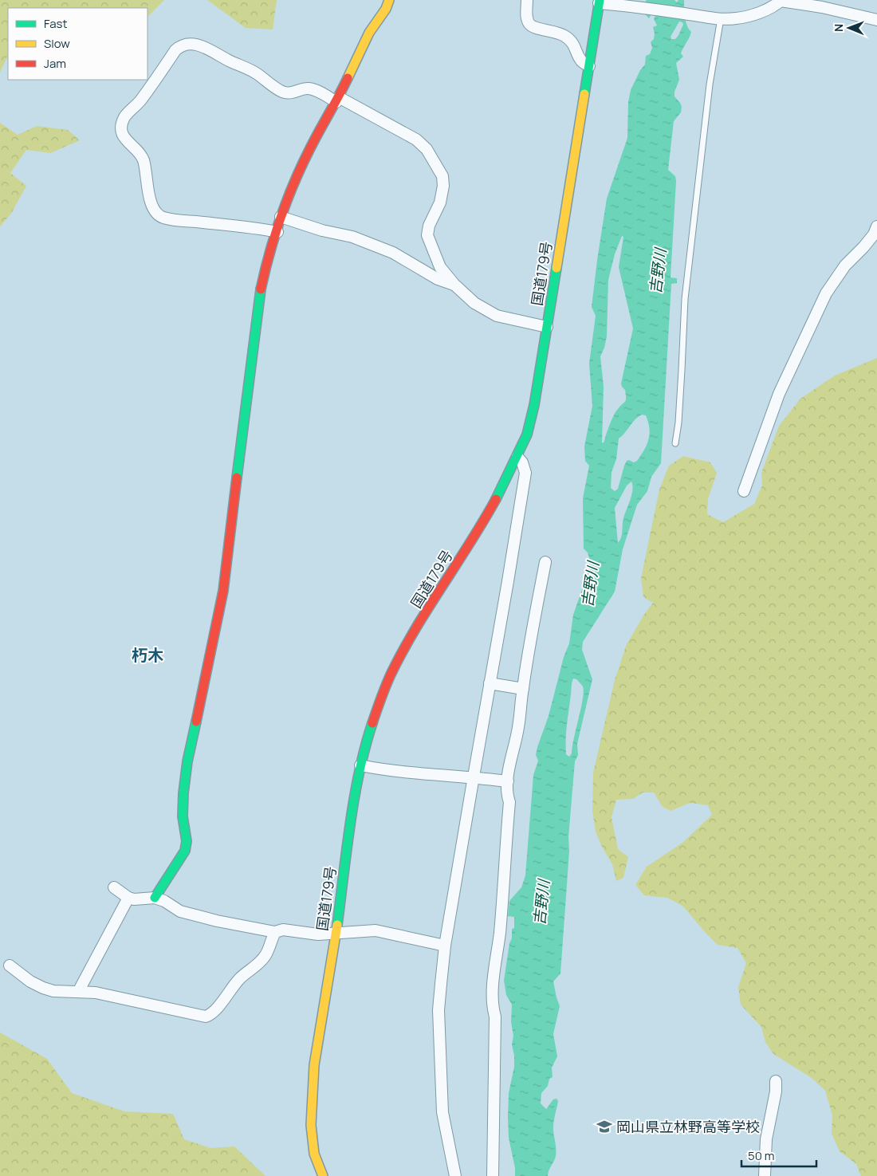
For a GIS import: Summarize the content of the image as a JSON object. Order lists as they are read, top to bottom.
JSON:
{
  "streets": {
    "main road": ["国道179号"]
  },
  "districts": ["朽木"],
  "water": ["吉野川"],
  "places": {
    "school or university": ["岡山県立林野高等学校"]
  },
  "legend": ["Fast", "Slow", "Jam"],
  "scale_bar": "50 m",
  "north": "left"
}
